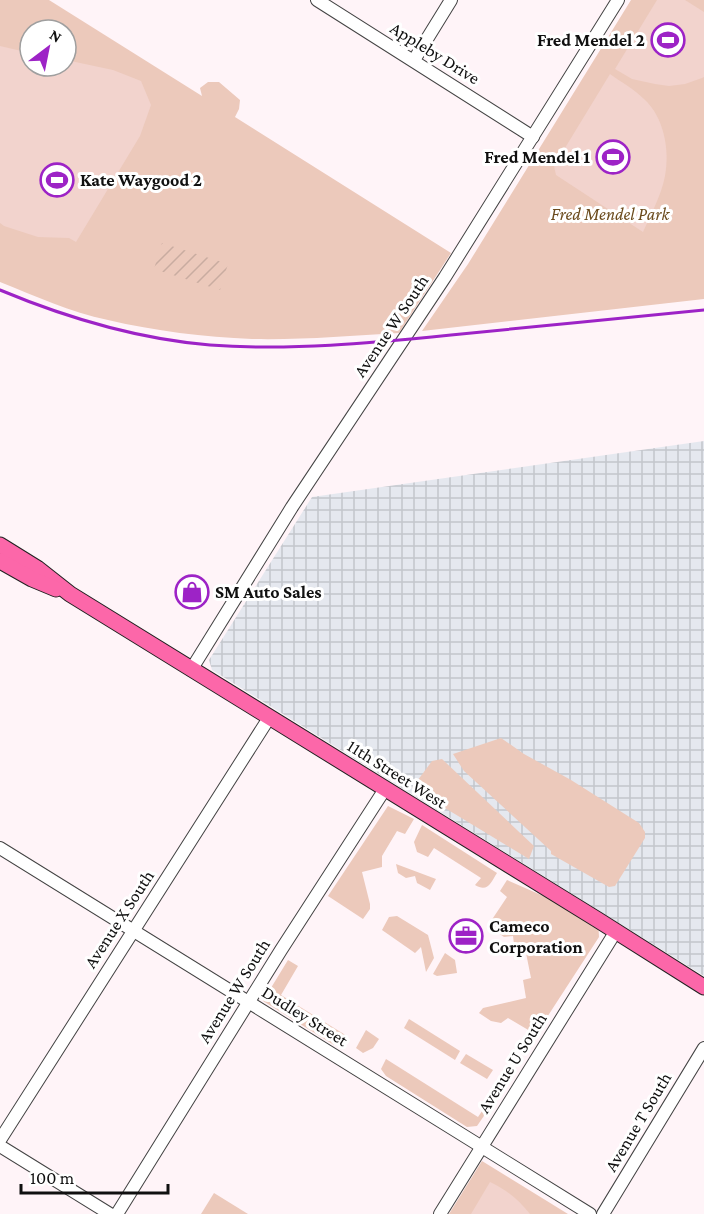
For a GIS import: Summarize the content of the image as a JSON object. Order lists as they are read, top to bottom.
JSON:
{
  "streets": {
    "main road": ["11th Street West"],
    "street": [
      "Appleby Drive",
      "Avenue W South",
      "Avenue X South",
      "Dudley Street",
      "Avenue U South",
      "Avenue T South"
    ]
  },
  "crossings": [
    ["Appleby Drive", "Avenue W South"],
    ["Avenue W South", "11th Street West"],
    ["Avenue W South", "Dudley Street"],
    ["11th Street West", "Avenue X South"],
    ["11th Street West", "Avenue U South"],
    ["Avenue X South", "Dudley Street"],
    ["Dudley Street", "Avenue U South"]
  ],
  "parks": ["Fred Mendel Park"],
  "places": {
    "sports": ["Fred Mendel 2", "Fred Mendel 1", "Kate Waygood 2"],
    "shop": ["SM Auto Sales"],
    "office": ["Cameco Corporation"]
  },
  "scale_bar": "100 m",
  "north": "top right"
}
